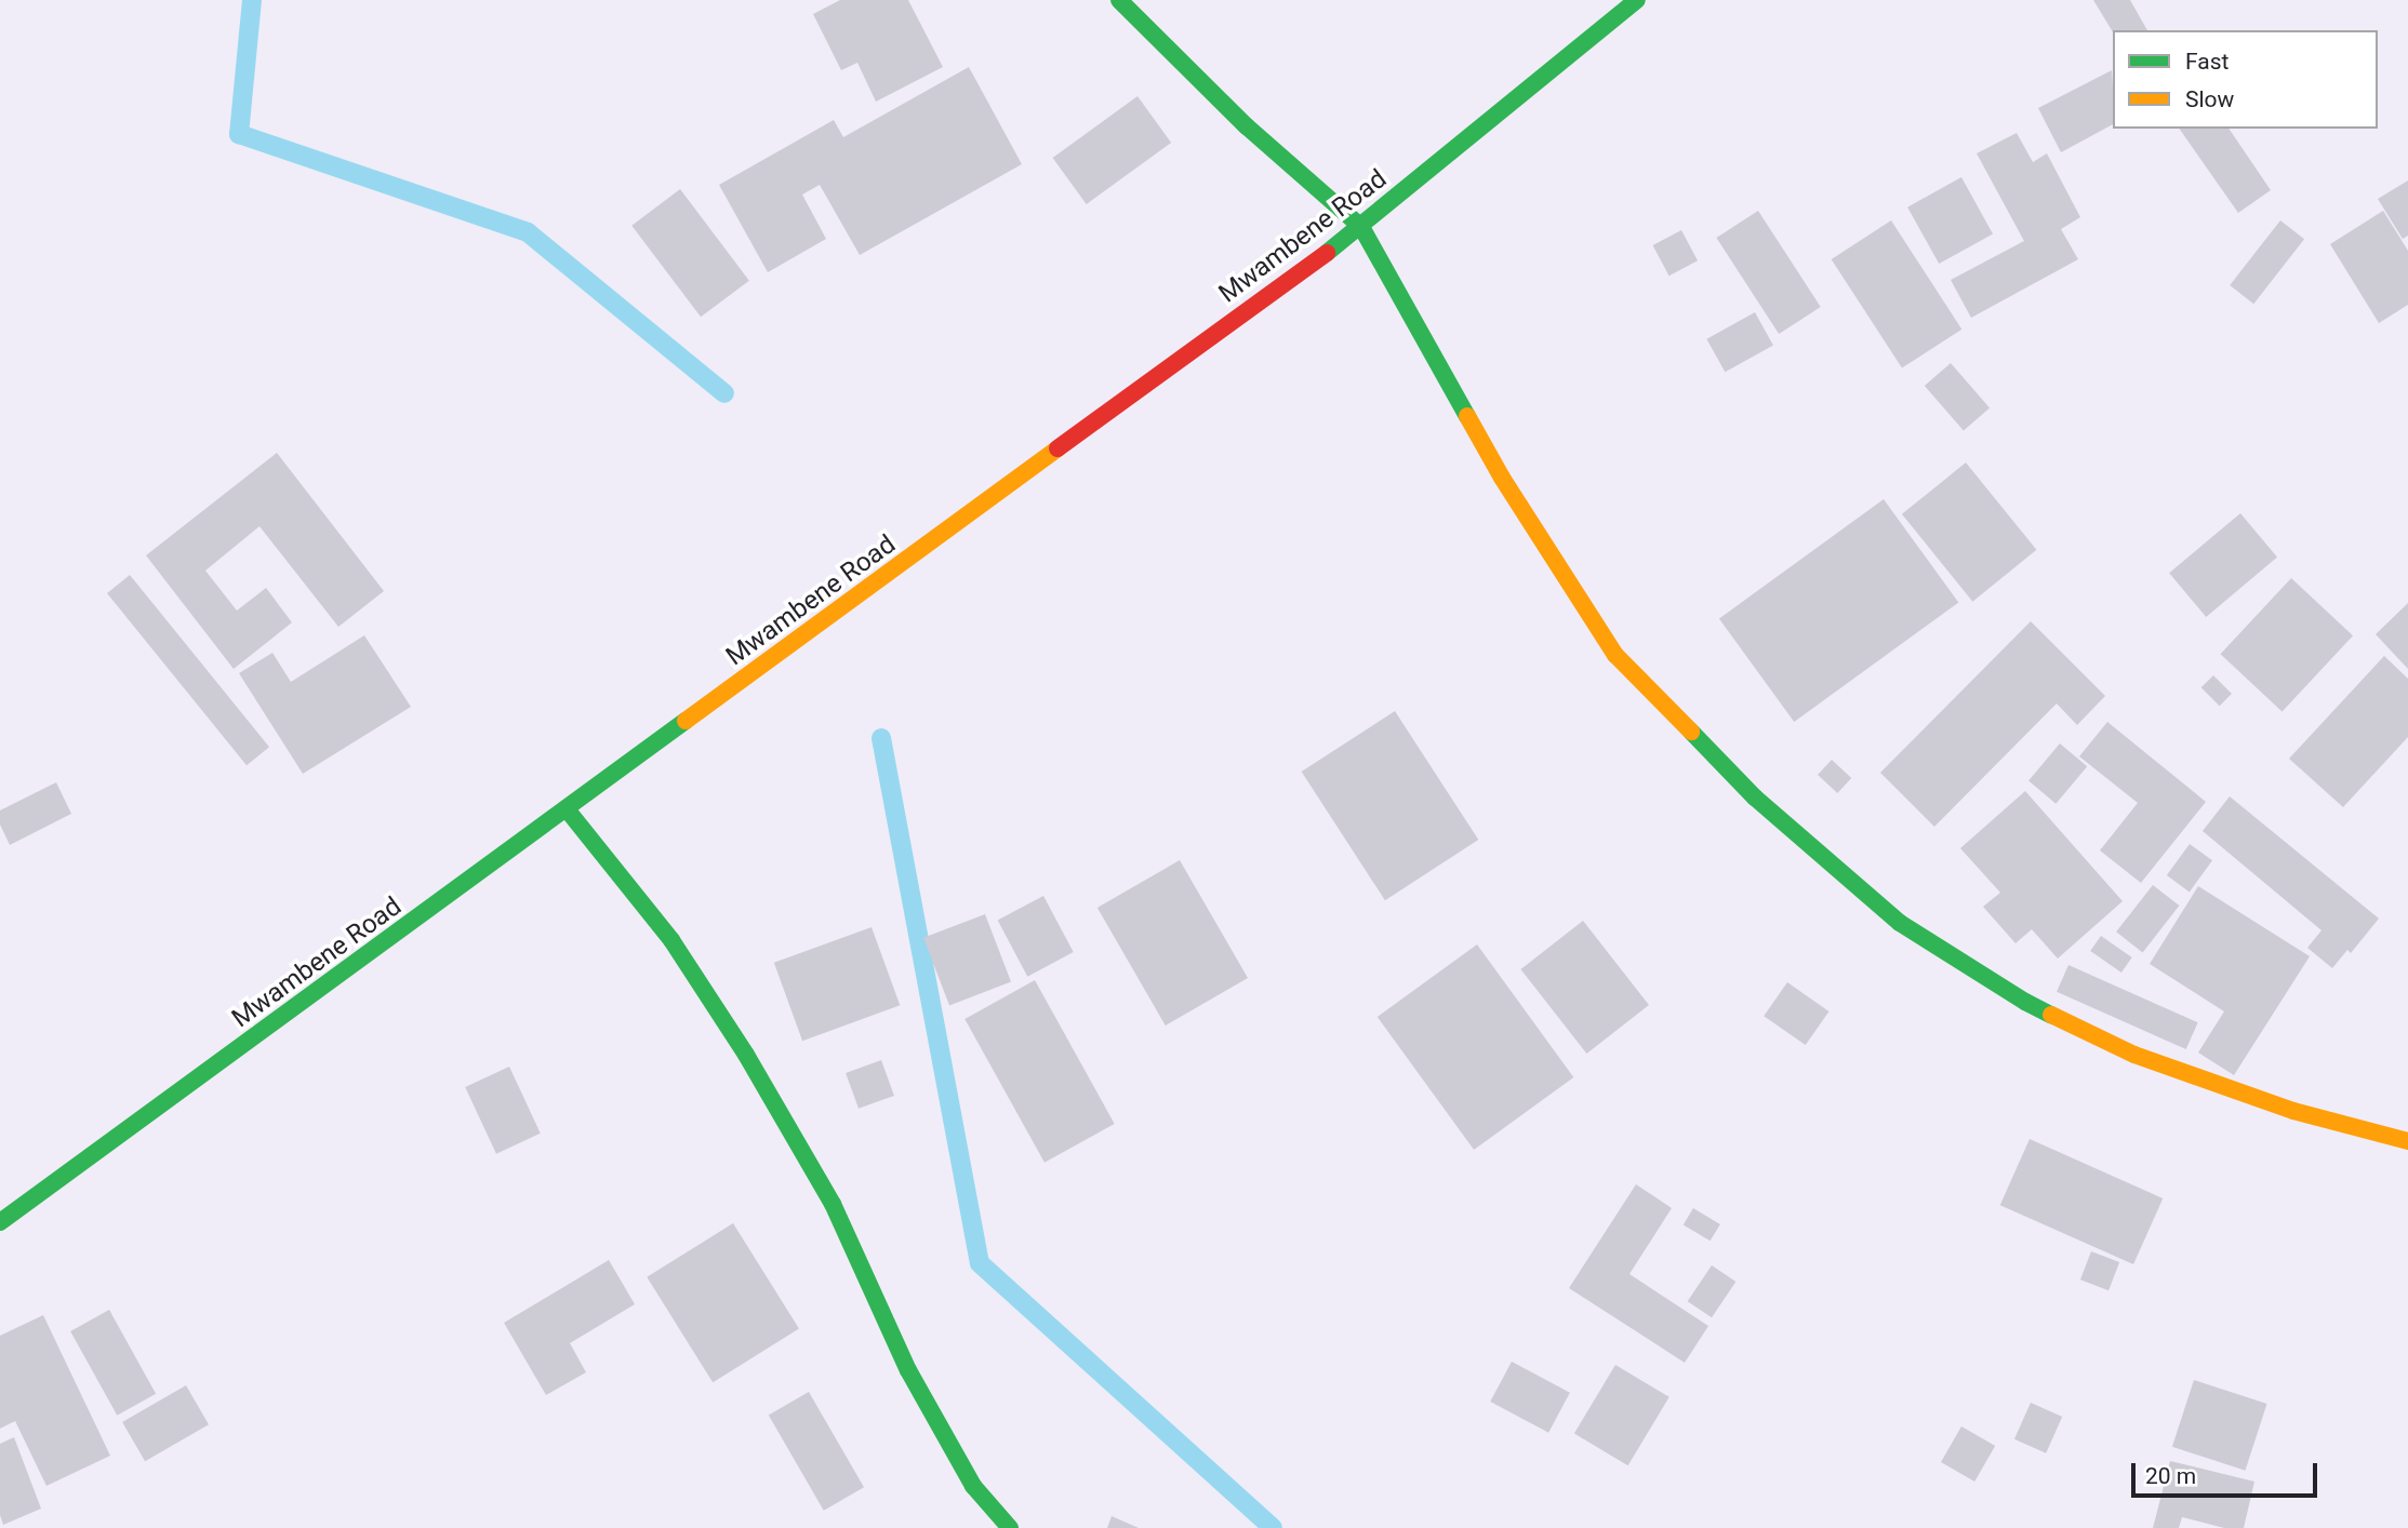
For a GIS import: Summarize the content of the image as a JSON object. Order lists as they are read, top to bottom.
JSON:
{
  "streets": {
    "street": ["Mwambene Road"]
  },
  "legend": ["Fast", "Slow"],
  "scale_bar": "20 m"
}
